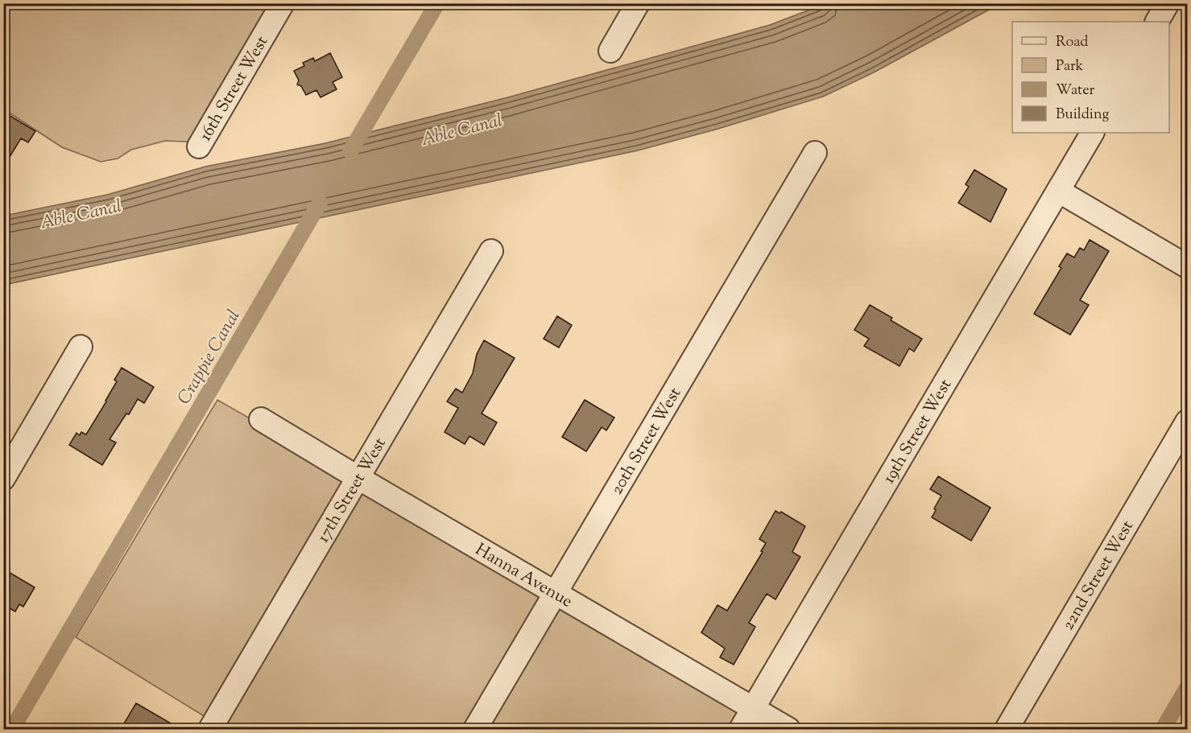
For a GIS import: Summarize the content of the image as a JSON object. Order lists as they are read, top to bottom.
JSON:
{
  "streets": {
    "street": [
      "16th Street West",
      "19th Street West",
      "20th Street West",
      "17th Street West",
      "Hanna Avenue",
      "22nd Street West"
    ]
  },
  "crossings": [
    ["19th Street West", "Hanna Avenue"],
    ["20th Street West", "Hanna Avenue"],
    ["17th Street West", "Hanna Avenue"]
  ],
  "water": ["Able Canal", "Crappie Canal"],
  "legend": [
    "Road",
    "Park",
    "Water",
    "Building"
  ]
}
